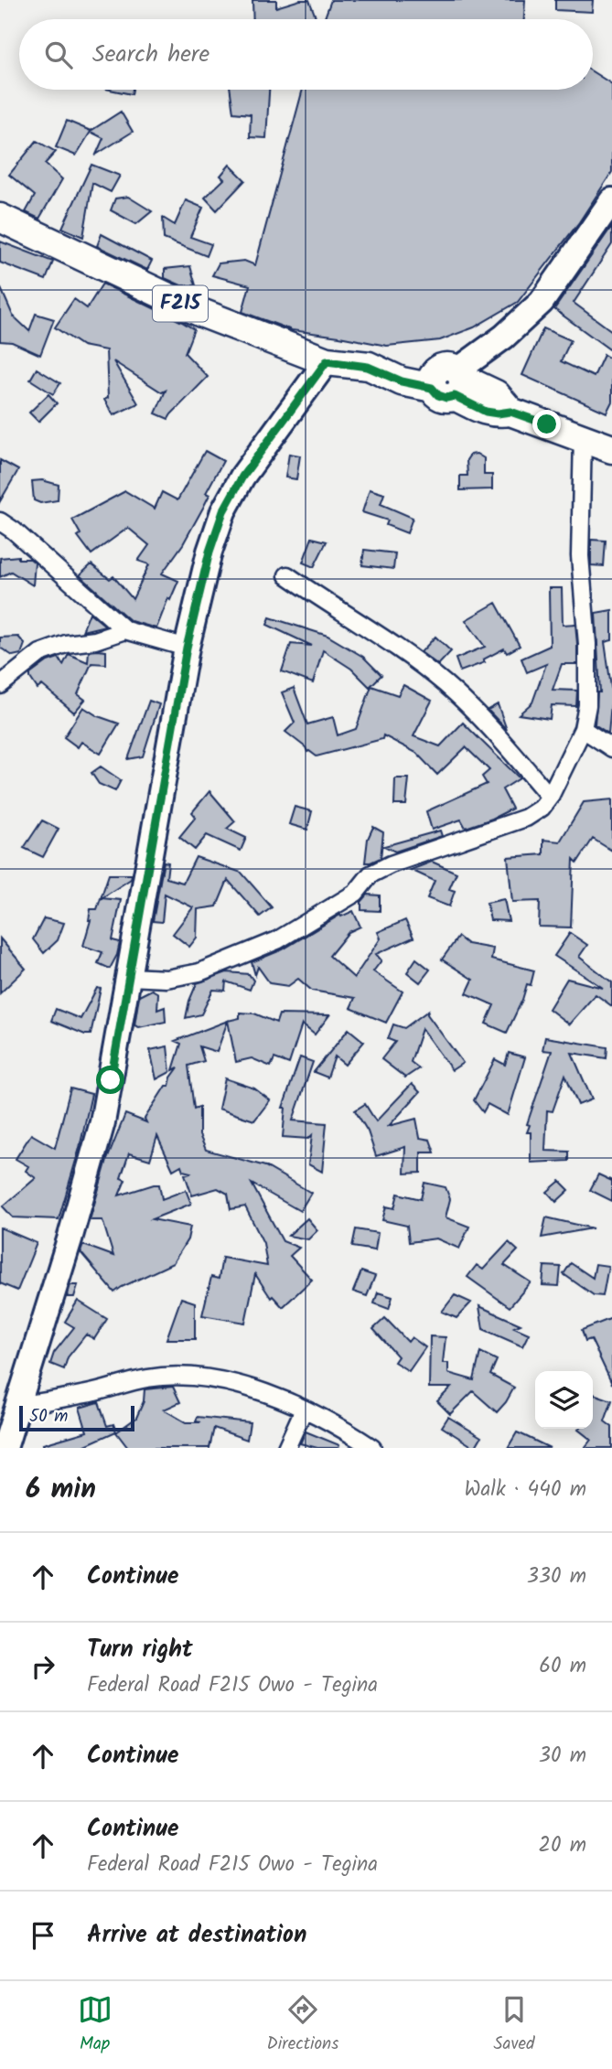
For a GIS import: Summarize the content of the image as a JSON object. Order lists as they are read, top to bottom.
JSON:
{
  "streets": {
    "main road": ["F215"]
  },
  "scale_bar": "50 m",
  "page": {
    "search": "Search here",
    "scale": "50 m",
    "heading": ["6 min", "Walk · 440 m"],
    "list": [
      ["Continue", "330 m"],
      ["Turn right", "Federal Road F215 Owo - Tegina", "60 m"],
      ["Continue", "30 m"],
      ["Continue", "Federal Road F215 Owo - Tegina", "20 m"],
      "Arrive at destination"
    ],
    "nav": ["Map", "Directions", "Saved"]
  }
}
